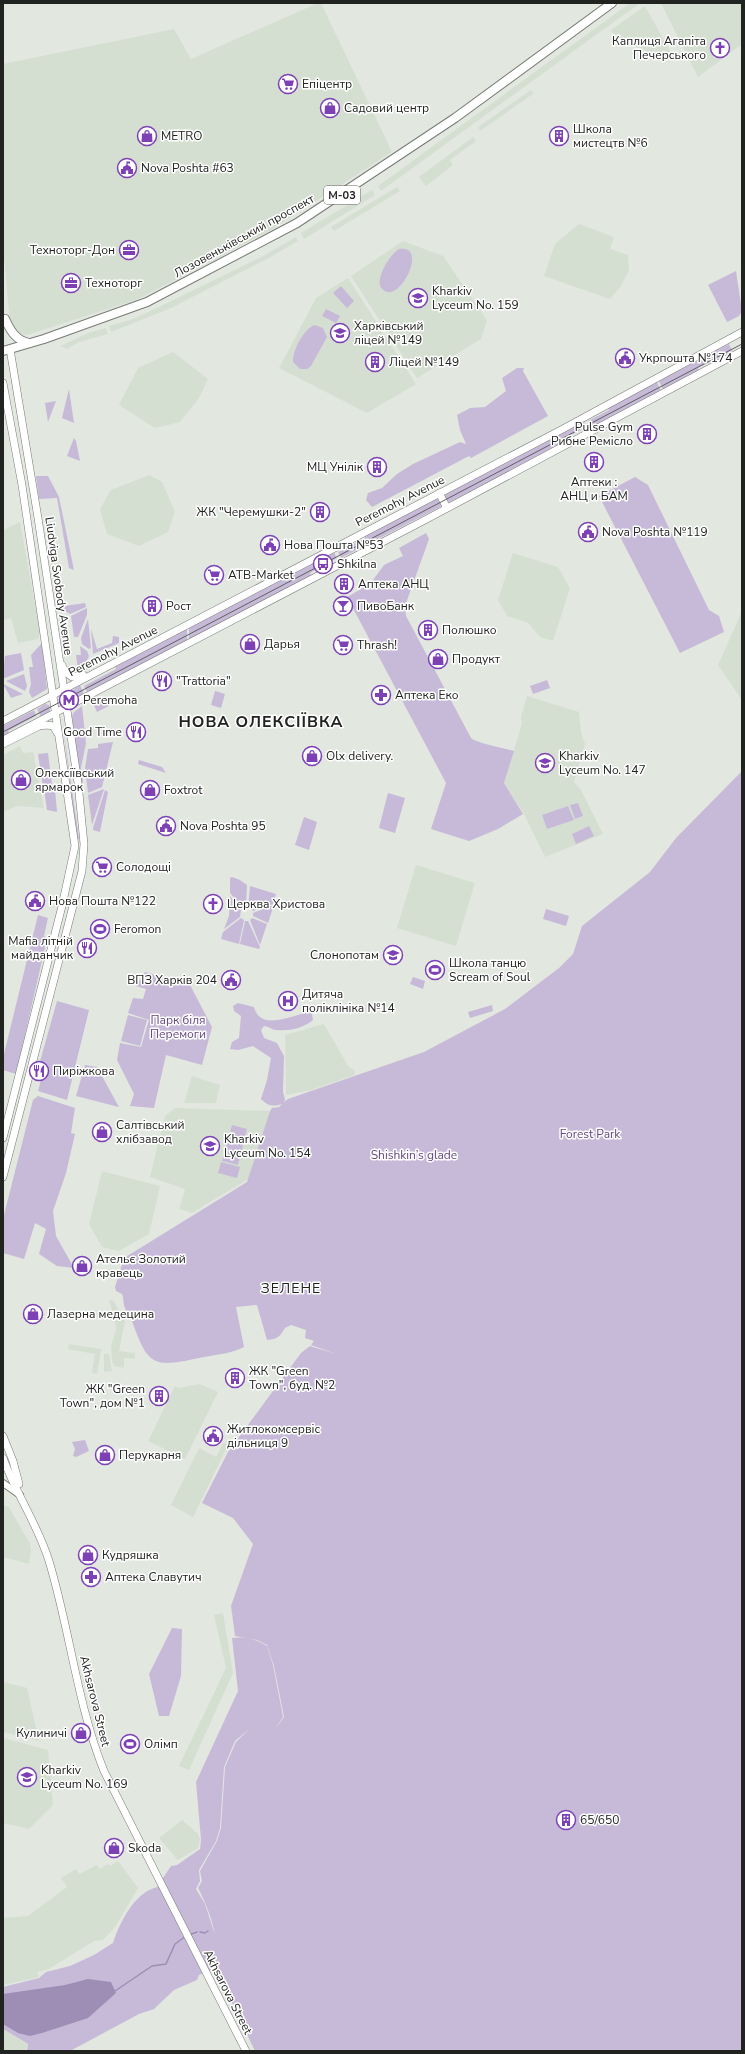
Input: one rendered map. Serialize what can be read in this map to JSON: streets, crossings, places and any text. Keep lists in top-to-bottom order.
{
  "streets": {
    "highway": ["М-03", "Лозовеньківський проспект"],
    "main road": ["Peremohy Avenue", "Liudviga Svobody Avenue", "Akhsarova Street"]
  },
  "crossings": [
    ["Лозовеньківський проспект", "Liudviga Svobody Avenue"],
    ["Peremohy Avenue", "Liudviga Svobody Avenue"]
  ],
  "districts": ["НОВА ОЛЕКСІЇВКА", "ЗЕЛЕНЕ"],
  "parks": ["Парк біля Перемоги", "Forest Park", "Shishkin’s glade"],
  "places": {
    "church": ["Каплиця Агапіта Печерського", "Церква Христова"],
    "supermarket": [
      "Епіцентр",
      "ATB-Market",
      "Thrash!",
      "Солодощі"
    ],
    "shop": [
      "Садовий центр",
      "METRO",
      "Дарья",
      "Продукт",
      "Olx delivery.",
      "Олексіївський ярмарок",
      "Foxtrot",
      "Салтівський хлібзавод",
      "Ательє Золотий кравець",
      "Лазерна медецина",
      "Перукарня",
      "Кудряшка",
      "Кулиничі",
      "Skoda"
    ],
    "building": [
      "Школа мистецтв №6",
      "Ліцей №149",
      "Pulse Gym Рибне Ремісло",
      "Аптеки : АНЦ и БАМ",
      "МЦ Унілік",
      "ЖК \"Черемушки-2\"",
      "Аптека АНЦ",
      "Рост",
      "Полюшко",
      "ЖК \"Green Town\", буд. №2",
      "ЖК \"Green Town\", дом №1",
      "65/650"
    ],
    "public building": [
      "Nova Poshta #63",
      "Укрпошта №174",
      "Nova Poshta №119",
      "Нова Пошта №53",
      "Nova Poshta 95",
      "Нова Пошта №122",
      "ВПЗ Харків 204",
      "Житлокомсервіс дільниця 9"
    ],
    "office": ["Техноторг-Дон", "Техноторг"],
    "school or university": [
      "Kharkiv Lyceum No. 159",
      "Харківський ліцей №149",
      "Kharkiv Lyceum No. 147",
      "Слонопотам",
      "Kharkiv Lyceum No. 154",
      "Kharkiv Lyceum No. 169"
    ],
    "bus stop": ["Shkilna"],
    "bar": ["ПивоБанк"],
    "restaurant": [
      "\"Trattoria\"",
      "Good Time",
      "Mafia літній майданчик",
      "Пиріжкова"
    ],
    "pharmacy": ["Аптека Еко", "Аптека Славутич"],
    "metro station": ["Peremoha"],
    "sports": ["Feromon", "Школа танцю Scream of Soul", "Олімп"],
    "hospital": ["Дитяча поліклініка №14"]
  }
}
